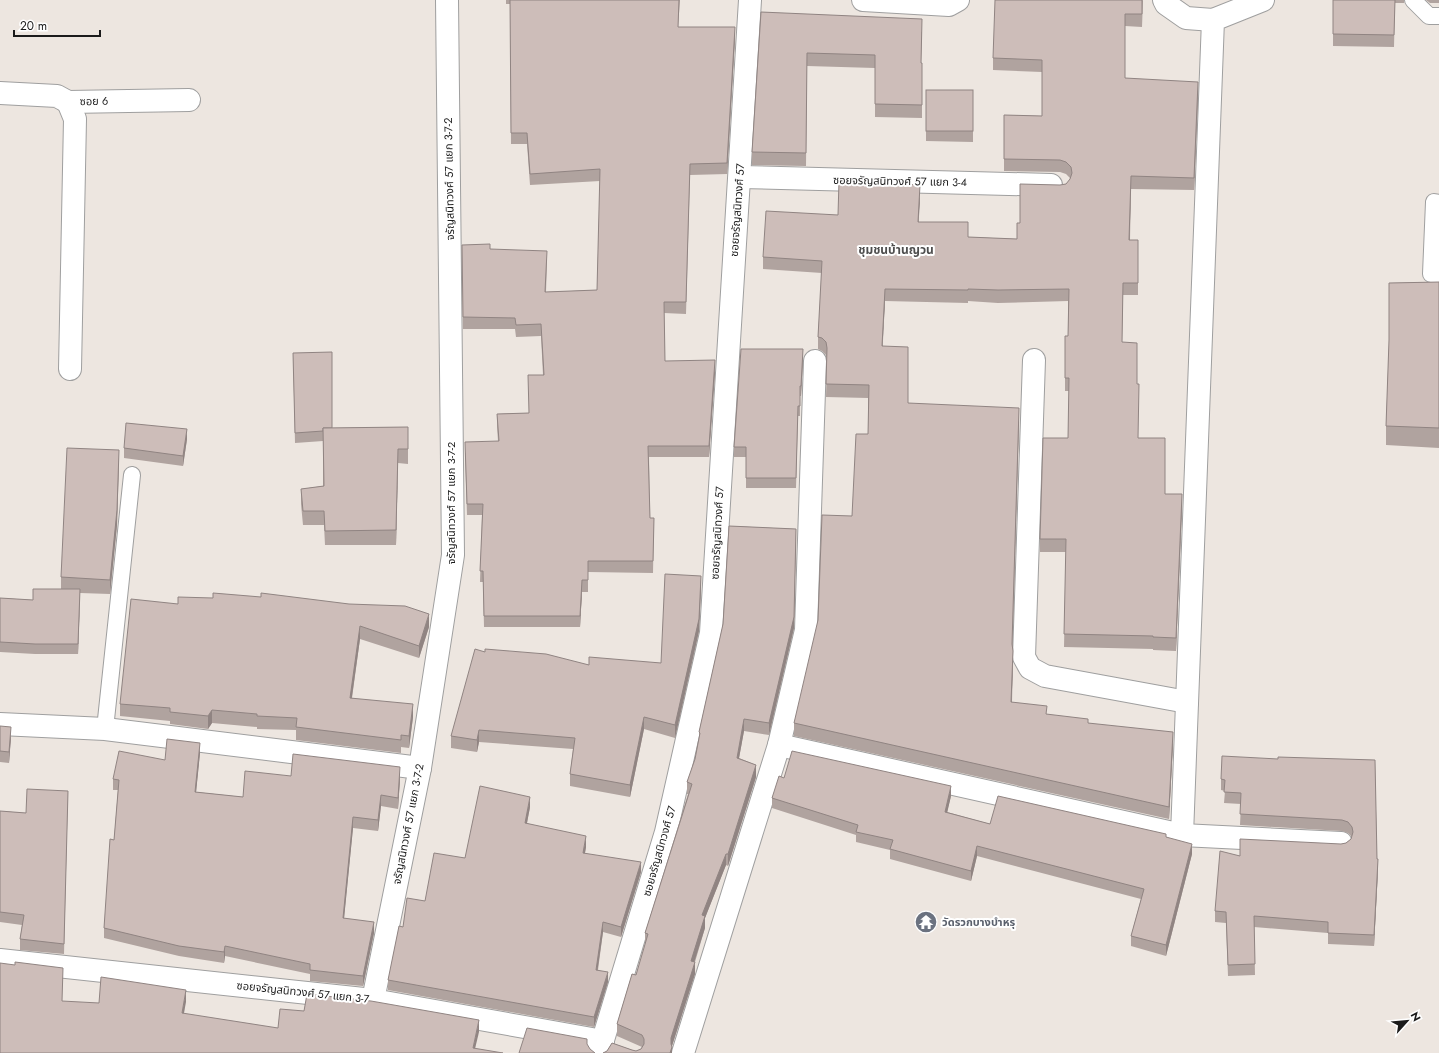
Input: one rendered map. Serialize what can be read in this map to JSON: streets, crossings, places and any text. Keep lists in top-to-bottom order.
{
  "streets": {
    "street": [
      "ซอย 6",
      "จรัญสนิทวงศ์ 57 แยก 3-7-2",
      "ซอยจรัญสนิทวงศ์ 57 แยก 3-4",
      "ซอยจรัญสนิทวงศ์ 57",
      "ซอยจรัญสนิทวงศ์ 57 แยก 3-7"
    ]
  },
  "crossings": [
    ["จรัญสนิทวงศ์ 57 แยก 3-7-2", "ซอยจรัญสนิทวงศ์ 57 แยก 3-7"],
    ["ซอยจรัญสนิทวงศ์ 57 แยก 3-4", "ซอยจรัญสนิทวงศ์ 57"],
    ["ซอยจรัญสนิทวงศ์ 57", "ซอยจรัญสนิทวงศ์ 57 แยก 3-7"]
  ],
  "districts": ["ชุมชนบ้านญวน"],
  "places": {
    "temple": ["วัดรวกบางบำหรุ"]
  },
  "scale_bar": "20 m",
  "north": "top right"
}
